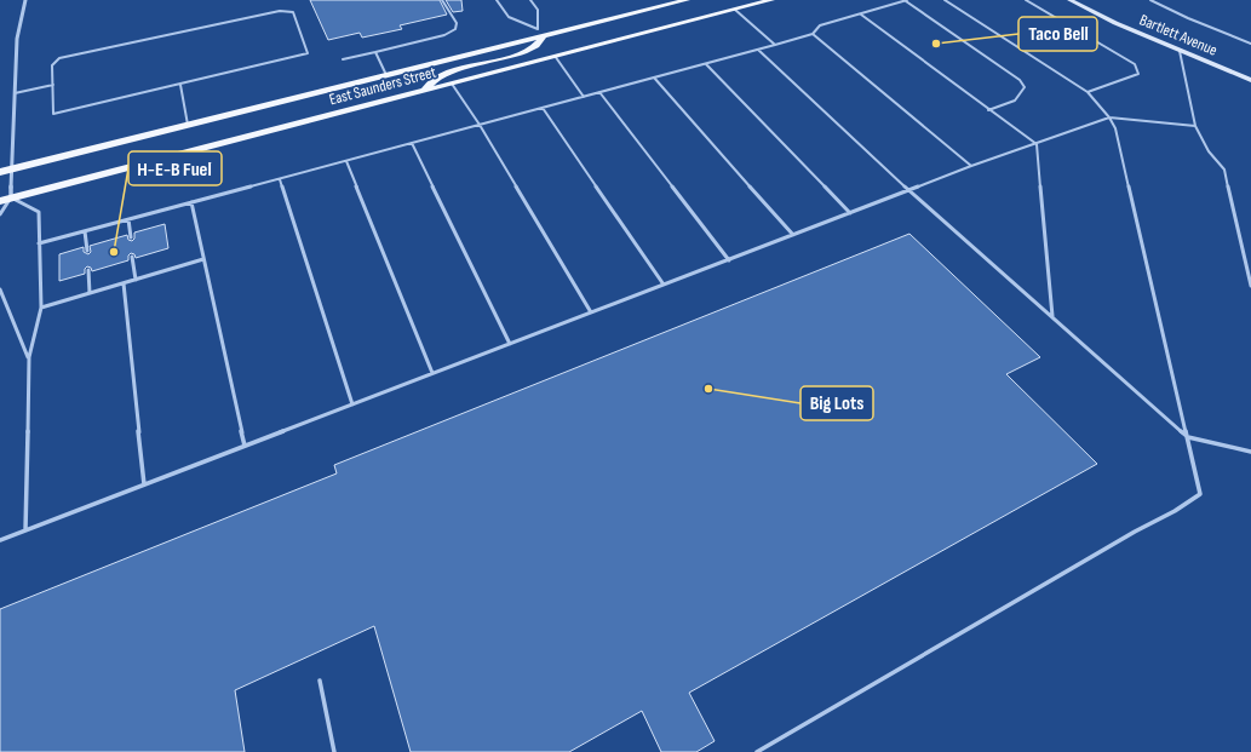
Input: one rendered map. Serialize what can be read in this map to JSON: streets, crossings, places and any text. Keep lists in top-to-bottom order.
{
  "streets": {
    "main road": ["Bartlett Avenue", "East Saunders Street"]
  },
  "places": ["Taco Bell", "H-E-B Fuel", "Big Lots"]
}
